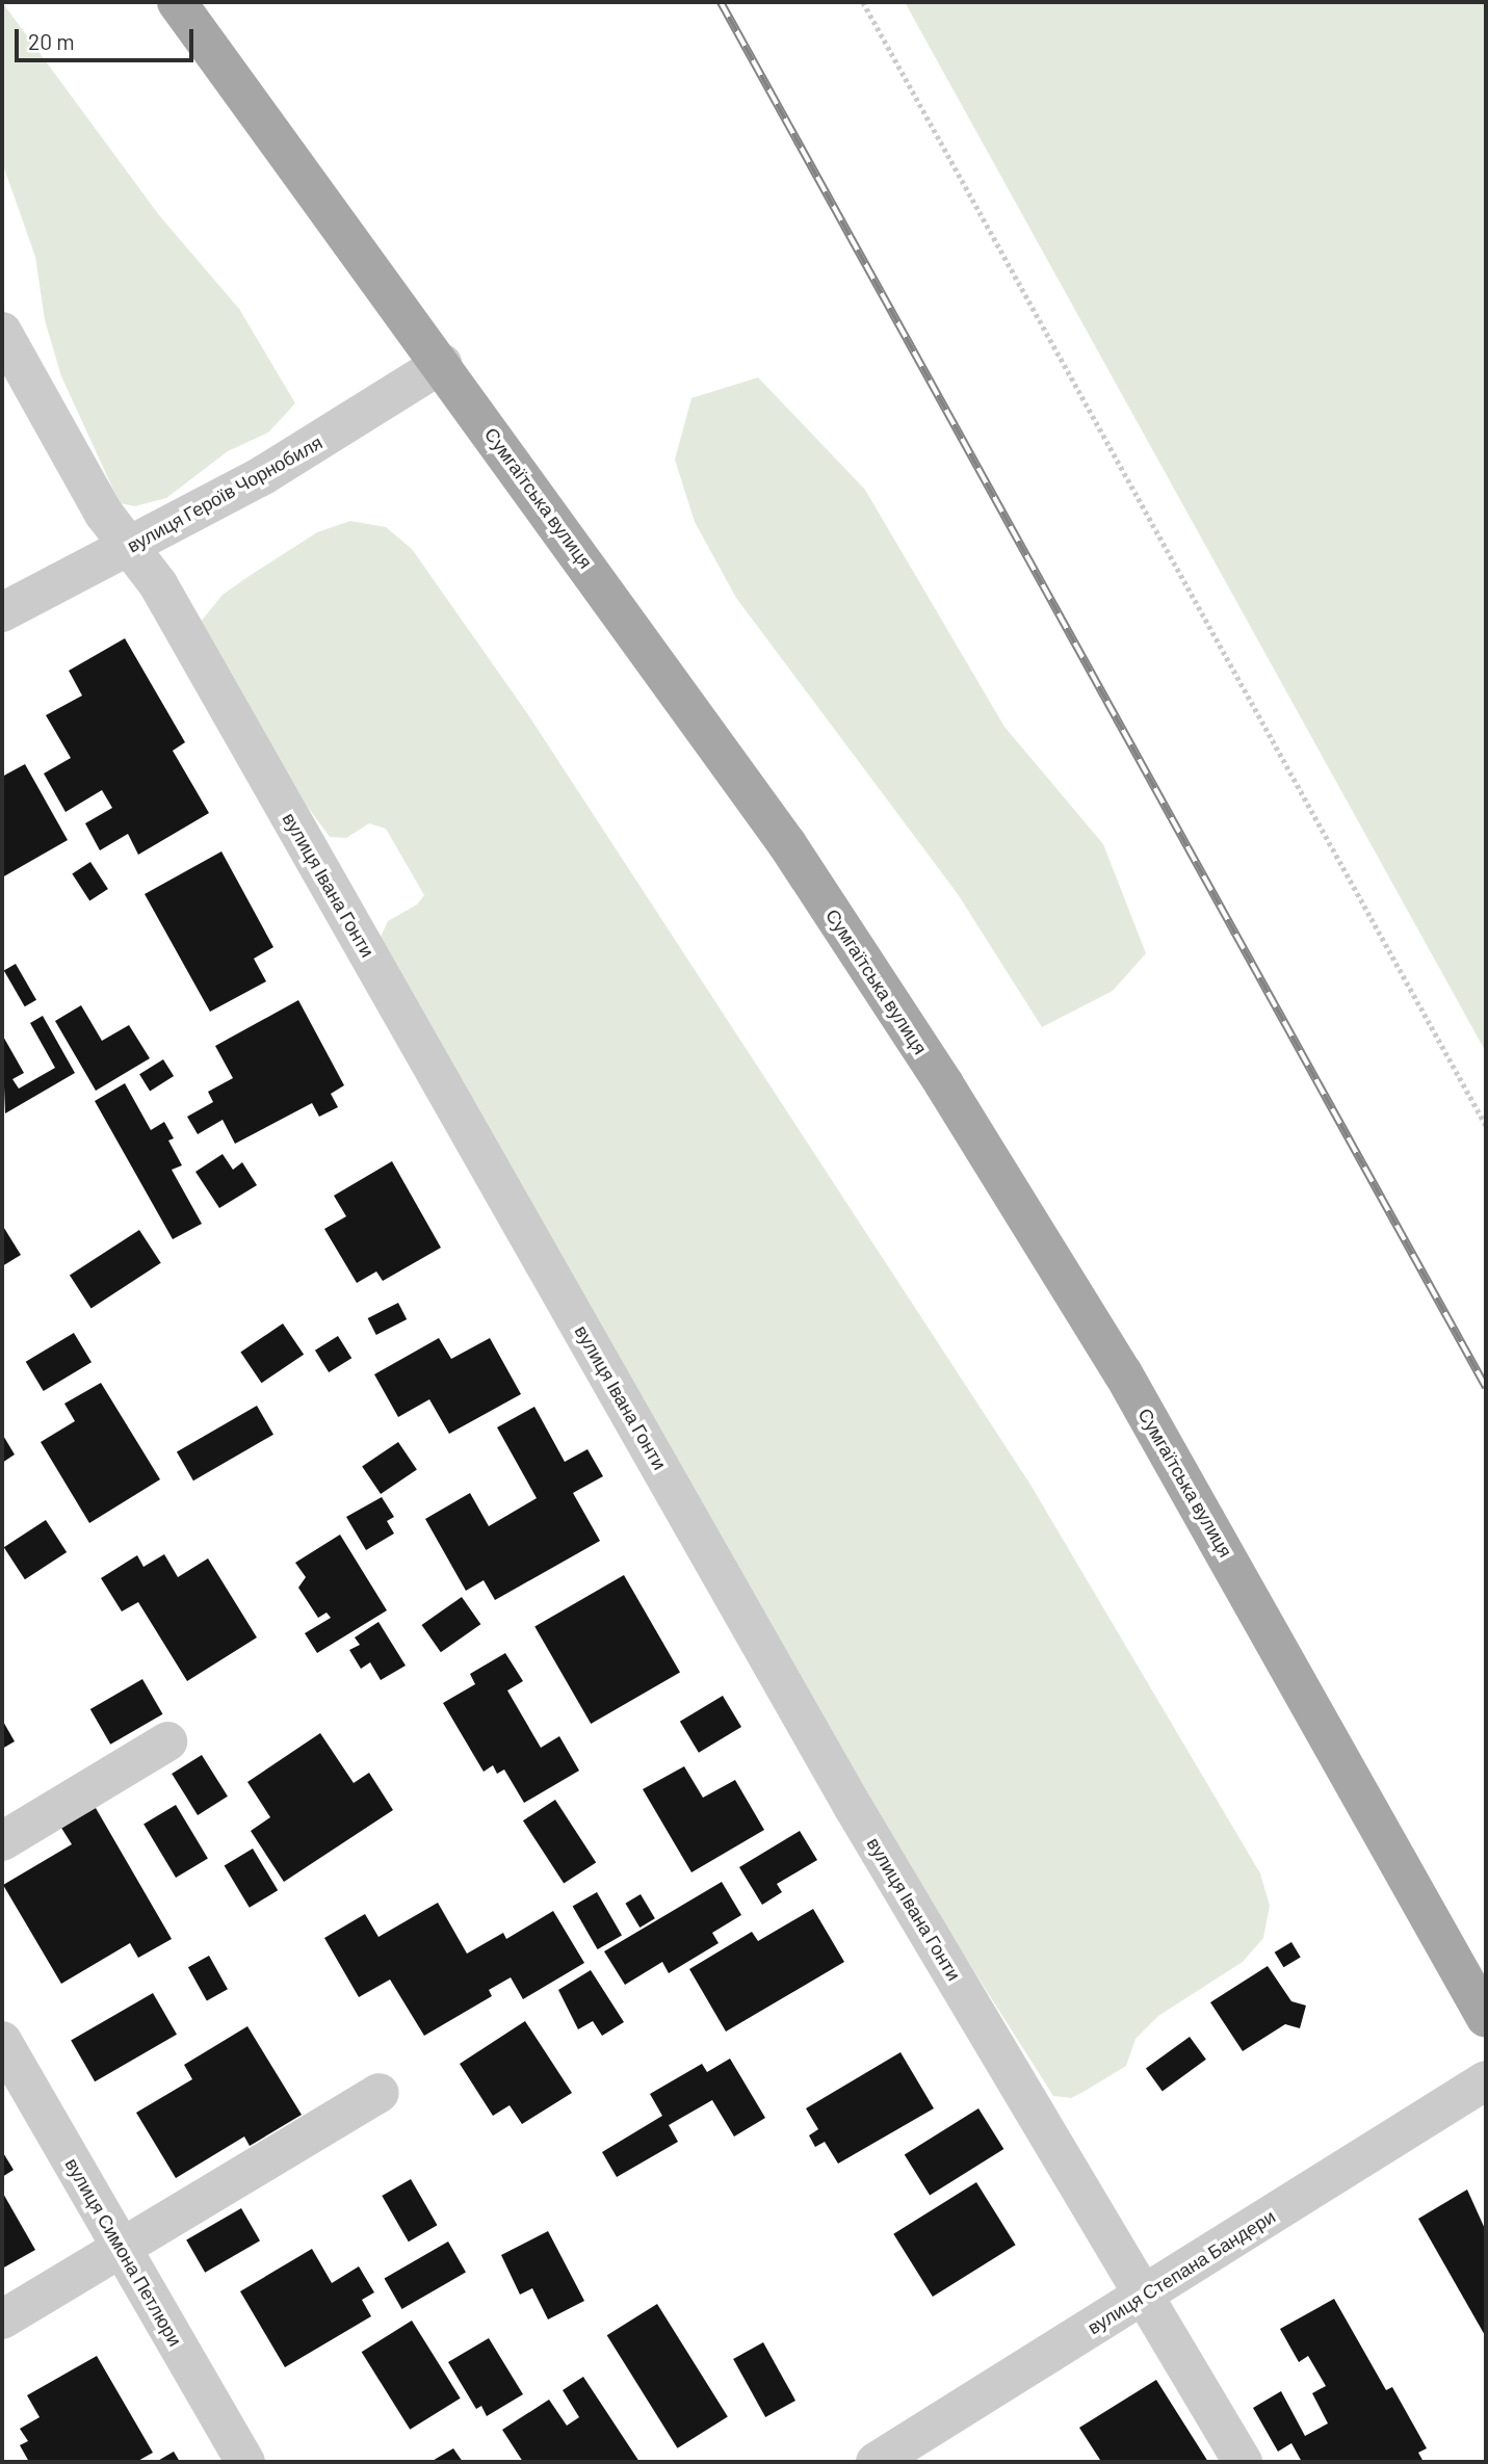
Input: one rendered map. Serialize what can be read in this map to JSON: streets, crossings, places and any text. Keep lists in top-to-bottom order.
{
  "streets": {
    "main road": ["Сумгаїтська вулиця"],
    "street": [
      "вулиця Героїв Чорнобиля",
      "вулиця Івана Гонти",
      "вулиця Симона Петлюри",
      "вулиця Степана Бандери"
    ]
  },
  "crossings": [
    ["вулиця Героїв Чорнобиля", "Сумгаїтська вулиця"],
    ["вулиця Героїв Чорнобиля", "вулиця Івана Гонти"],
    ["вулиця Івана Гонти", "вулиця Степана Бандери"]
  ],
  "scale_bar": "20 m"
}
